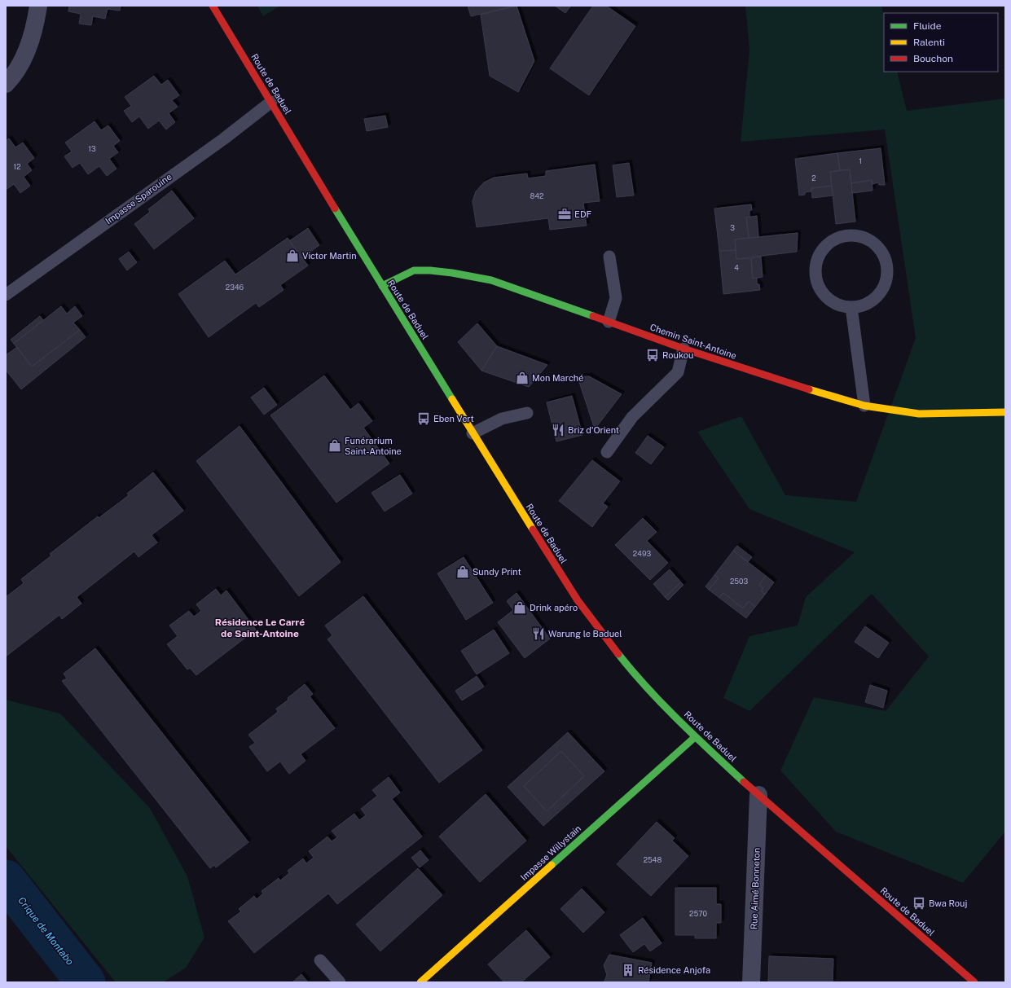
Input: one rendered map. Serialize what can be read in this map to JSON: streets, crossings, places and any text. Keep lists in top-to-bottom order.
{
  "streets": {
    "main road": ["Route de Baduel", "Chemin Saint-Antoine", "Impasse Willystain"],
    "street": ["Rue Aimé Bonneton"],
    "lane": ["Impasse Sparouine"]
  },
  "crossings": [
    ["Route de Baduel", "Impasse Sparouine"],
    ["Route de Baduel", "Chemin Saint-Antoine"],
    ["Route de Baduel", "Impasse Willystain"],
    ["Route de Baduel", "Rue Aimé Bonneton"]
  ],
  "districts": ["Résidence Le Carré de Saint-Antoine"],
  "water": ["Crique de Montabo"],
  "places": {
    "office": ["EDF"],
    "shop": [
      "Victor Martin",
      "Mon Marché",
      "Funérarium Saint-Antoine",
      "Sundy Print",
      "Drink apéro"
    ],
    "bus stop": ["Roukou", "Eben Vert", "Bwa Rouj"],
    "restaurant": ["Briz d'Orient", "Warung le Baduel"],
    "building": ["Résidence Anjofa"]
  },
  "house_numbers": [
    "13",
    "1",
    "12",
    "2",
    "842",
    "3",
    "4",
    "2346",
    "2493",
    "2503",
    "2548",
    "2570"
  ],
  "legend": ["Fluide", "Ralenti", "Bouchon"]
}
